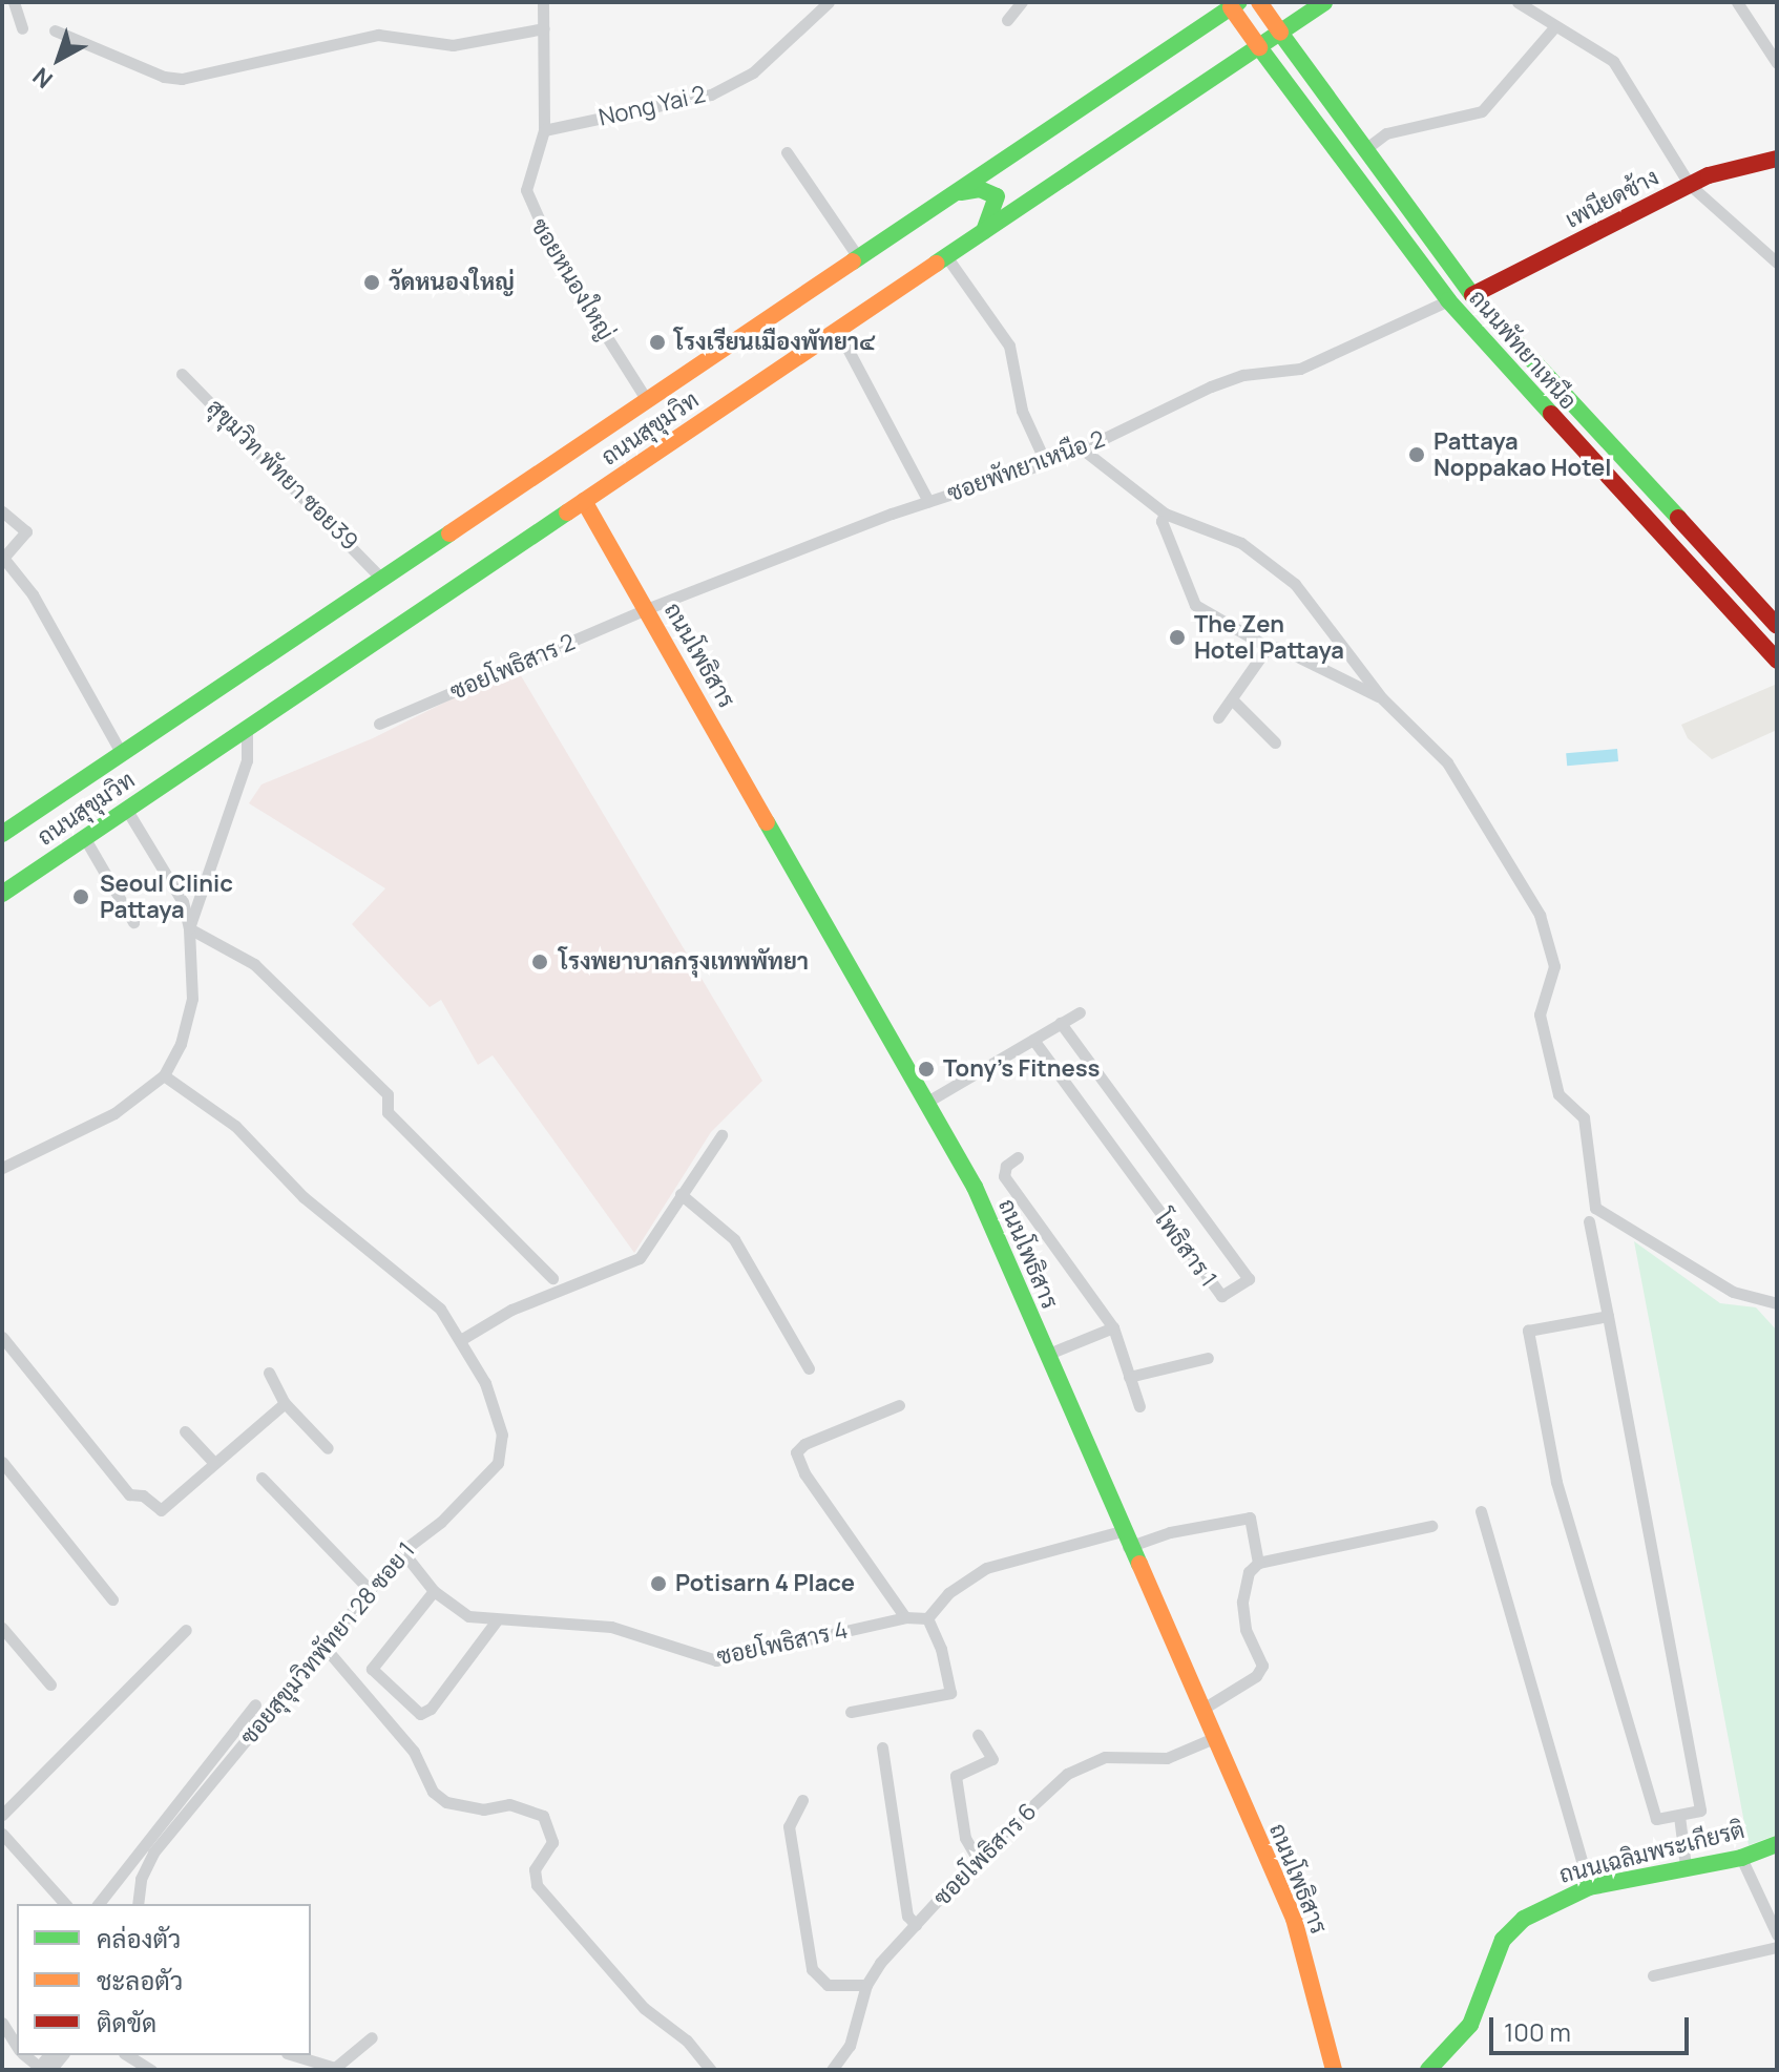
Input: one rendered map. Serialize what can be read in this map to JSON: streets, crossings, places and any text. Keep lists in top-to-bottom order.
{
  "streets": {
    "main road": [
      "เพนียดช้าง",
      "ถนนพัทยาเหนือ",
      "ถนนสุขุมวิท",
      "ถนนโพธิสาร",
      "ถนนเฉลิมพระเกียรติ"
    ],
    "street": [
      "Nong Yai 2",
      "ซอยหนองใหญ่",
      "ซอยพัทยาเหนือ 2",
      "สุขุมวิท พัทยา ซอย39",
      "ซอยโพธิสาร 2",
      "โพธิสาร 1",
      "ซอยสุขุมวิทพัทยา 28 ซอย 1",
      "ซอยโพธิสาร 4",
      "ซอยโพธิสาร 6"
    ]
  },
  "crossings": [
    ["Nong Yai 2", "ซอยหนองใหญ่"],
    ["เพนียดช้าง", "ถนนพัทยาเหนือ"],
    ["ซอยหนองใหญ่", "ถนนสุขุมวิท"],
    ["ถนนพัทยาเหนือ", "ถนนสุขุมวิท"],
    ["ถนนพัทยาเหนือ", "ซอยพัทยาเหนือ 2"],
    ["ถนนสุขุมวิท", "สุขุมวิท พัทยา ซอย39"],
    ["ถนนสุขุมวิท", "ถนนโพธิสาร"],
    ["ซอยพัทยาเหนือ 2", "ถนนโพธิสาร"],
    ["ซอยพัทยาเหนือ 2", "ซอยโพธิสาร 2"],
    ["ถนนโพธิสาร", "ซอยโพธิสาร 2"],
    ["ถนนโพธิสาร", "ซอยโพธิสาร 6"],
    ["ซอยสุขุมวิทพัทยา 28 ซอย 1", "ซอยโพธิสาร 4"]
  ],
  "places": [
    "วัดหนองใหญ่",
    "โรงเรียนเมืองพัทยา๔",
    "Pattaya Noppakao Hotel",
    "The Zen Hotel Pattaya",
    "Seoul Clinic Pattaya",
    "โรงพยาบาลกรุงเทพพัทยา",
    "Tony's Fitness",
    "Potisarn 4 Place"
  ],
  "legend": ["คล่องตัว", "ชะลอตัว", "ติดขัด"],
  "scale_bar": "100 m",
  "north": "bottom left"
}
